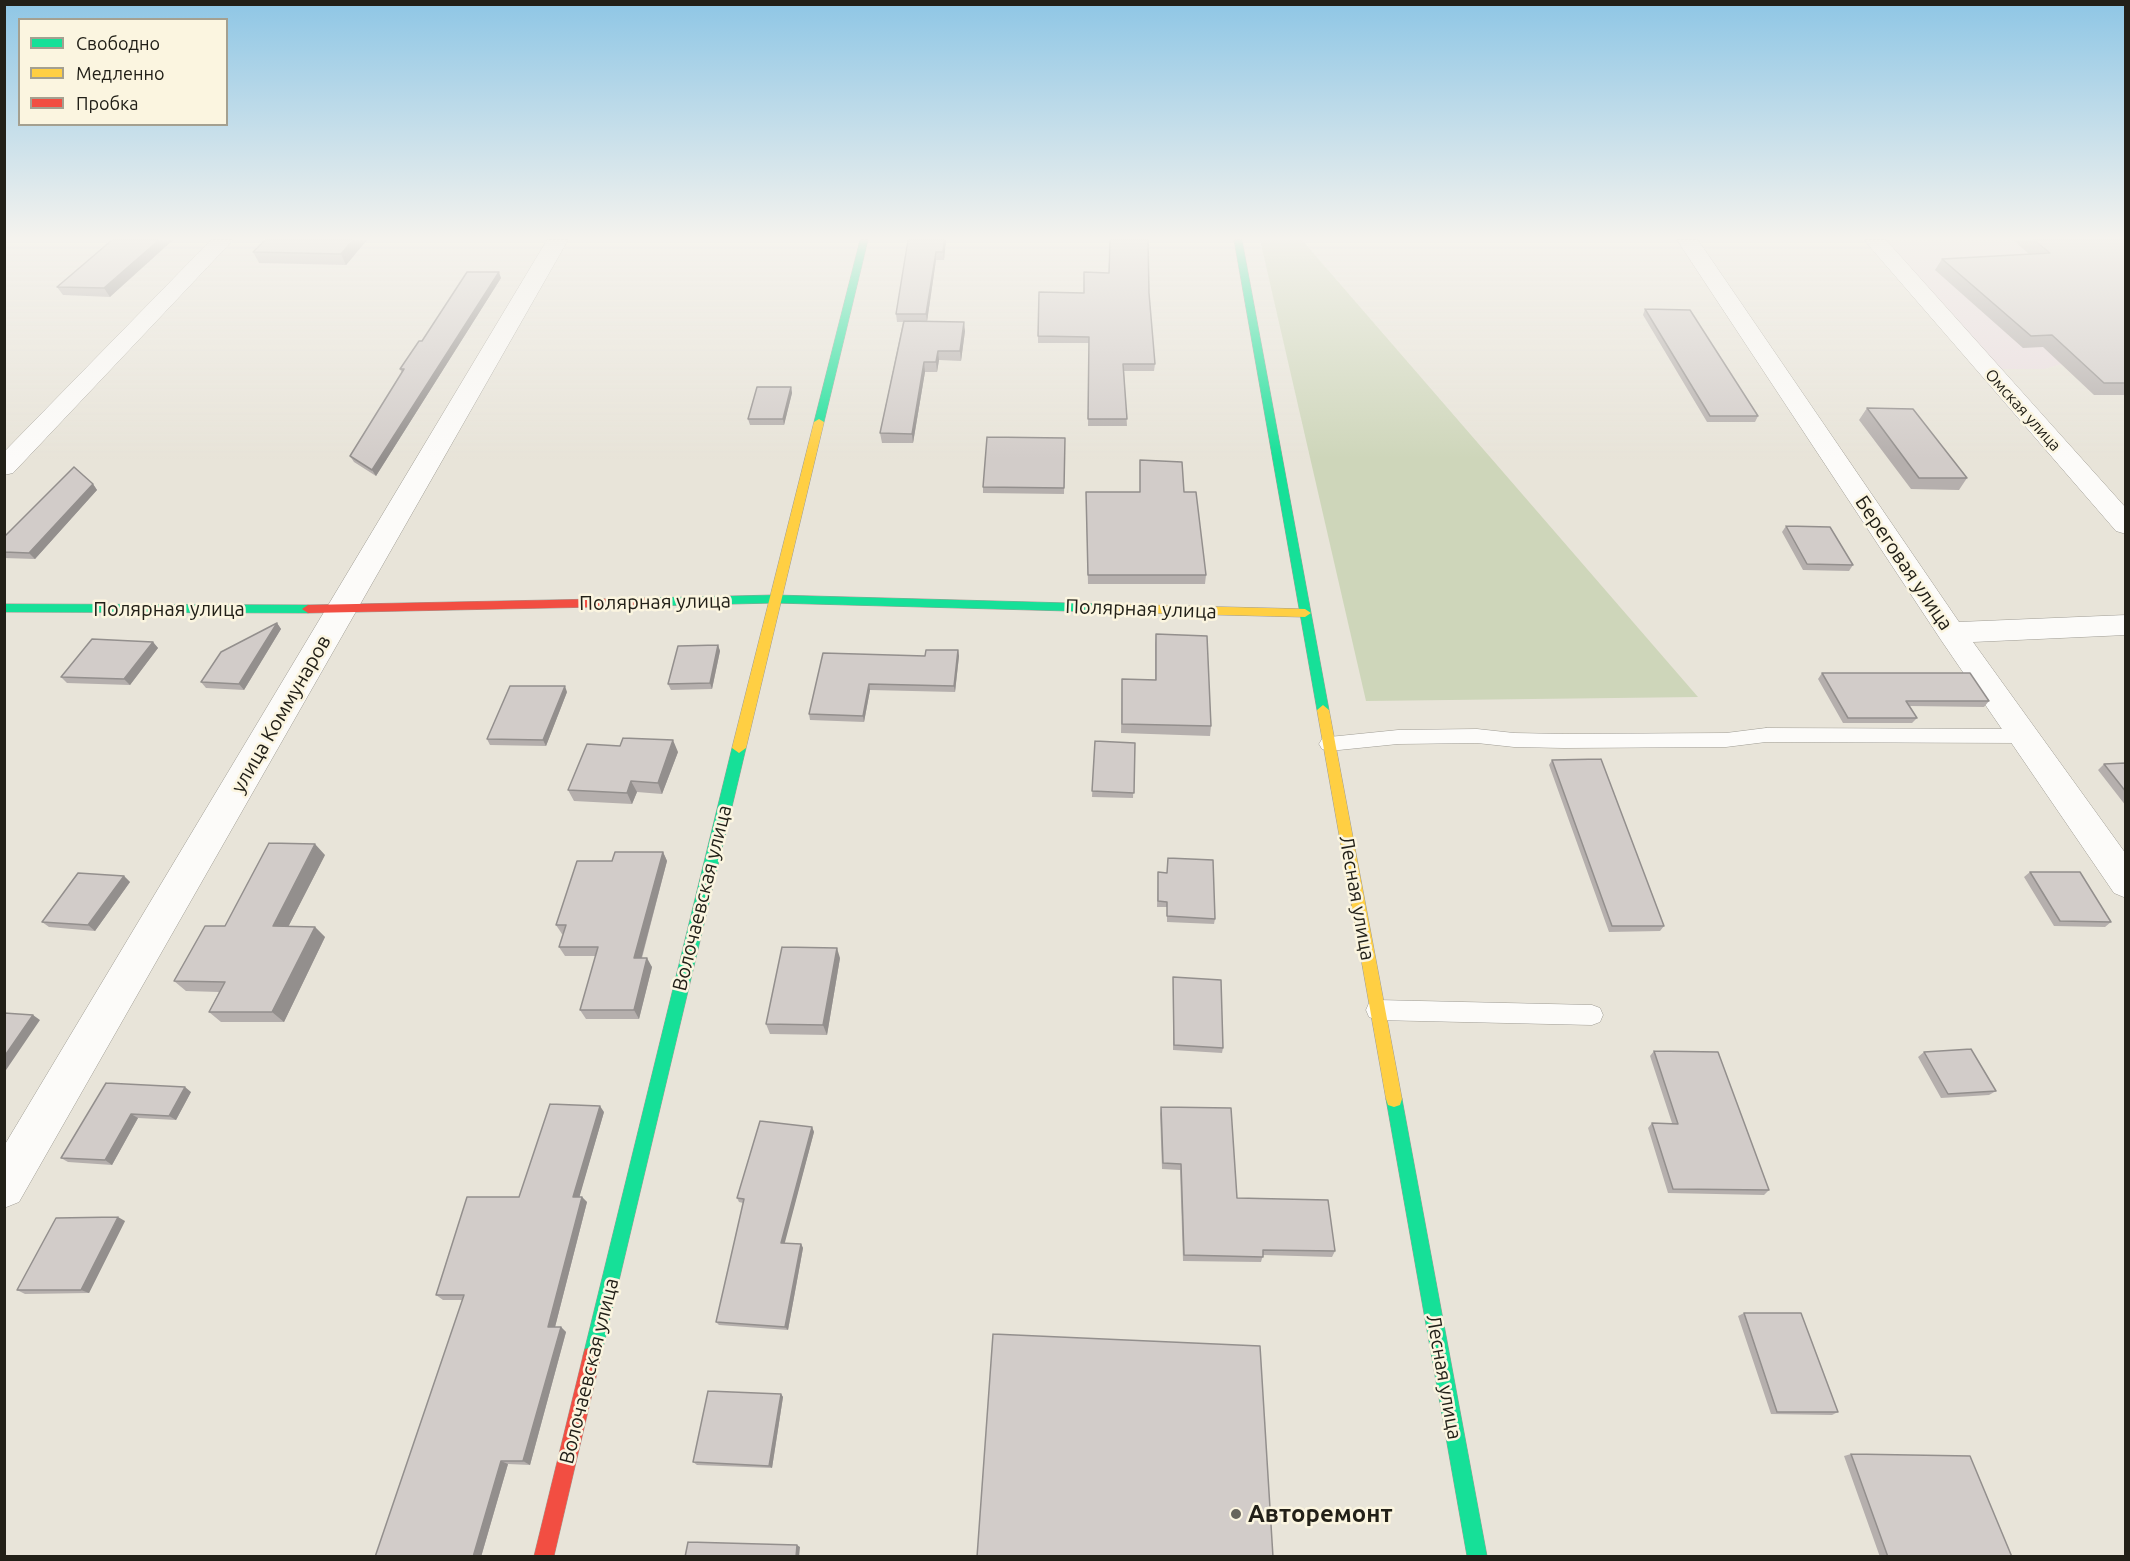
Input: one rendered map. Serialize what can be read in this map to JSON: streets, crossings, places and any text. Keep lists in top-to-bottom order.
{
  "streets": {
    "street": [
      "Омская улица",
      "Береговая улица",
      "Полярная улица",
      "улица Коммунаров",
      "Волочаевская улица",
      "Лесная улица"
    ]
  },
  "crossings": [
    ["Полярная улица", "улица Коммунаров"],
    ["Полярная улица", "Волочаевская улица"],
    ["Полярная улица", "Лесная улица"]
  ],
  "places": ["Авторемонт"],
  "legend": ["Свободно", "Медленно", "Пробка"]
}
